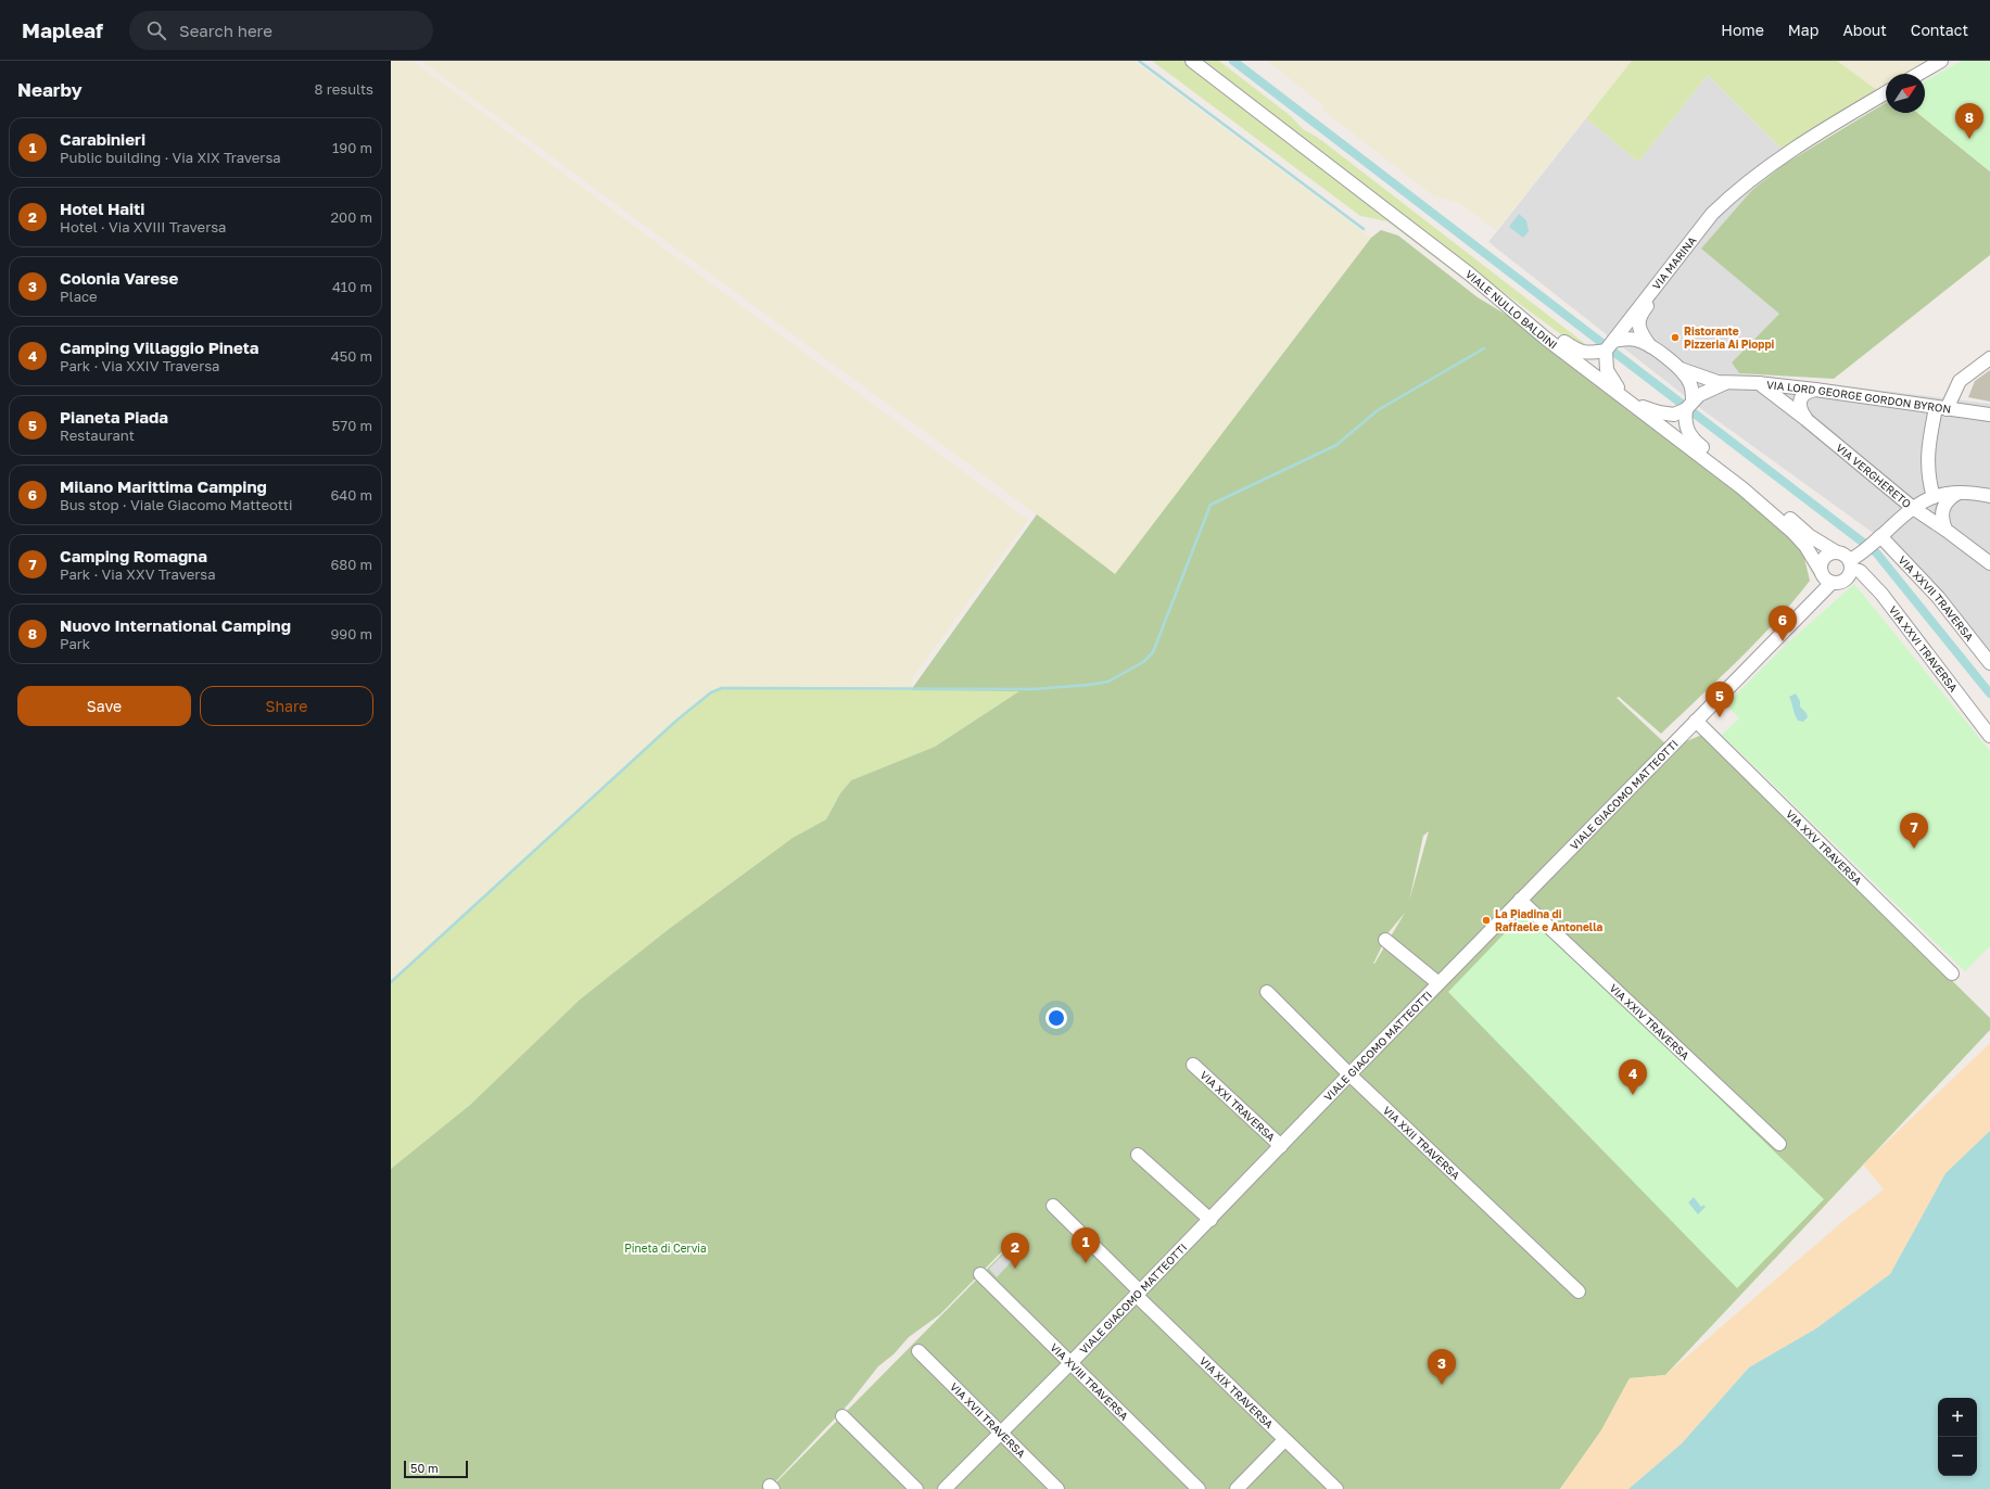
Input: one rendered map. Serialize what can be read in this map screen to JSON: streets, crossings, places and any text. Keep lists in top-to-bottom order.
{
  "streets": {
    "street": [
      "VIA MARINA",
      "VIALE NULLO BALDINI",
      "VIA LORD GEORGE GORDON BYRON",
      "VIA VERGHERETO",
      "VIA XXVII TRAVERSA",
      "VIA XXVI TRAVERSA",
      "VIALE GIACOMO MATTEOTTI",
      "VIA XXV TRAVERSA",
      "VIA XXIV TRAVERSA",
      "VIA XXI TRAVERSA",
      "VIA XXII TRAVERSA",
      "VIA XVIII TRAVERSA",
      "VIA XIX TRAVERSA",
      "VIA XVII TRAVERSA"
    ]
  },
  "crossings": [
    ["VIA MARINA", "VIALE NULLO BALDINI"],
    ["VIA MARINA", "VIA LORD GEORGE GORDON BYRON"],
    ["VIALE NULLO BALDINI", "VIA LORD GEORGE GORDON BYRON"],
    ["VIALE NULLO BALDINI", "VIA XXVI TRAVERSA"],
    ["VIALE NULLO BALDINI", "VIALE GIACOMO MATTEOTTI"],
    ["VIA LORD GEORGE GORDON BYRON", "VIA VERGHERETO"],
    ["VIA XXVI TRAVERSA", "VIALE GIACOMO MATTEOTTI"],
    ["VIALE GIACOMO MATTEOTTI", "VIA XXV TRAVERSA"],
    ["VIALE GIACOMO MATTEOTTI", "VIA XXIV TRAVERSA"],
    ["VIALE GIACOMO MATTEOTTI", "VIA XXI TRAVERSA"],
    ["VIALE GIACOMO MATTEOTTI", "VIA XXII TRAVERSA"],
    ["VIALE GIACOMO MATTEOTTI", "VIA XVIII TRAVERSA"],
    ["VIALE GIACOMO MATTEOTTI", "VIA XIX TRAVERSA"],
    ["VIALE GIACOMO MATTEOTTI", "VIA XVII TRAVERSA"]
  ],
  "parks": ["Pineta di Cervia"],
  "places": ["Ristorante Pizzeria Ai Pioppi", "La Piadina di Raffaele e Antonella"],
  "scale_bar": "50 m",
  "north": "top right",
  "page": {
    "header": "Mapleaf",
    "search": "Search here",
    "nav": [
      "Home",
      "Map",
      "About",
      "Contact"
    ],
    "heading": ["Nearby", "8 results"],
    "pins": [
      "8",
      "6",
      "5",
      "7",
      "4",
      "1",
      "2",
      "3"
    ],
    "list": [
      {
        "mark": "1",
        "name": "Carabinieri",
        "note": "Public building · Via XIX Traversa",
        "value": "190 m"
      },
      {
        "mark": "2",
        "name": "Hotel Haiti",
        "note": "Hotel · Via XVIII Traversa",
        "value": "200 m"
      },
      {
        "mark": "3",
        "name": "Colonia Varese",
        "note": "Place",
        "value": "410 m"
      },
      {
        "mark": "4",
        "name": "Camping Villaggio Pineta",
        "note": "Park · Via XXIV Traversa",
        "value": "450 m"
      },
      {
        "mark": "5",
        "name": "Pianeta Piada",
        "note": "Restaurant",
        "value": "570 m"
      },
      {
        "mark": "6",
        "name": "Milano Marittima Camping",
        "note": "Bus stop · Viale Giacomo Matteotti",
        "value": "640 m"
      },
      {
        "mark": "7",
        "name": "Camping Romagna",
        "note": "Park · Via XXV Traversa",
        "value": "680 m"
      },
      {
        "mark": "8",
        "name": "Nuovo International Camping",
        "note": "Park",
        "value": "990 m"
      }
    ],
    "buttons": ["Save", "Share"],
    "map_buttons": ["+", "−"],
    "scale": "50 m"
  }
}
